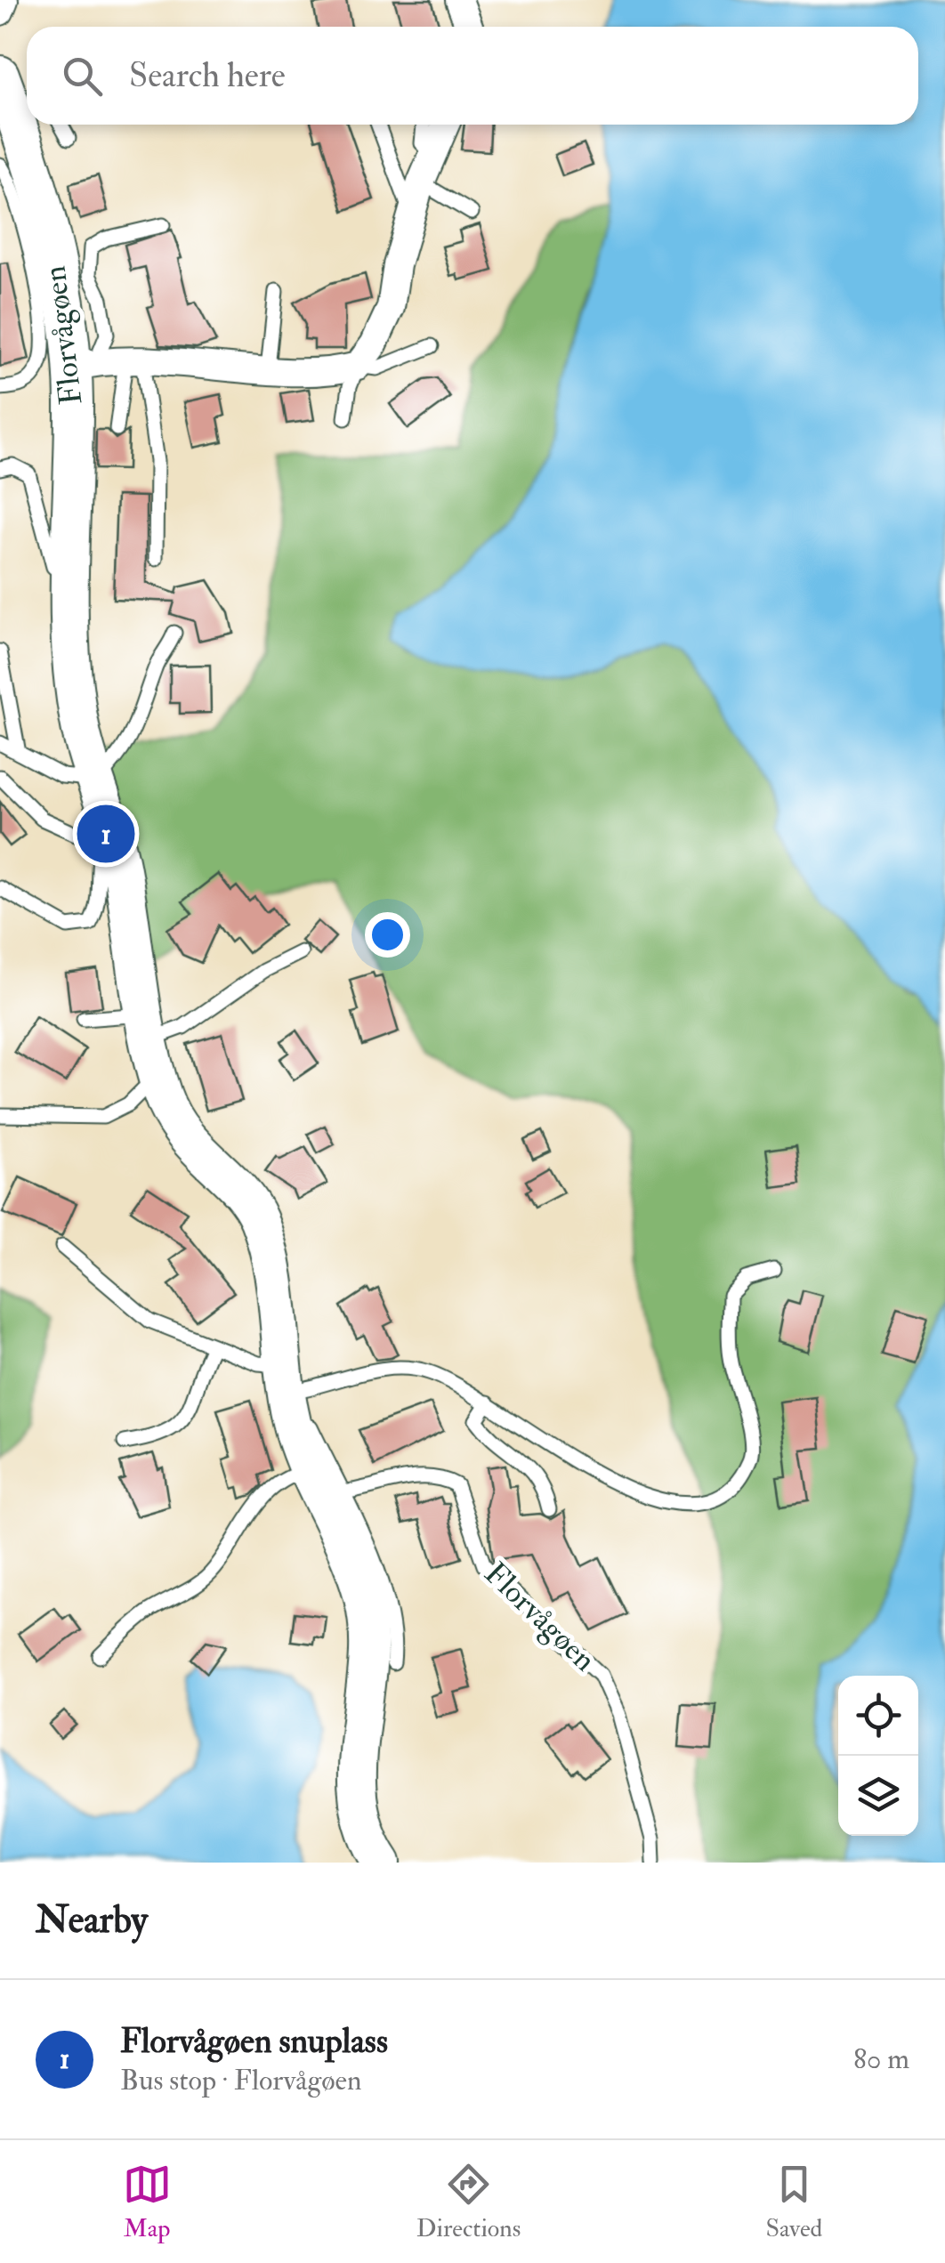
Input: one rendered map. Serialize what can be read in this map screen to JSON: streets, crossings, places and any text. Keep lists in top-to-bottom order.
{
  "streets": {
    "street": ["Florvågøen"]
  },
  "page": {
    "search": "Search here",
    "pins": "1",
    "heading": "Nearby",
    "list": [
      {
        "mark": "1",
        "name": "Florvågøen snuplass",
        "note": "Bus stop · Florvågøen",
        "value": "80 m"
      }
    ],
    "nav": ["Map", "Directions", "Saved"]
  }
}
